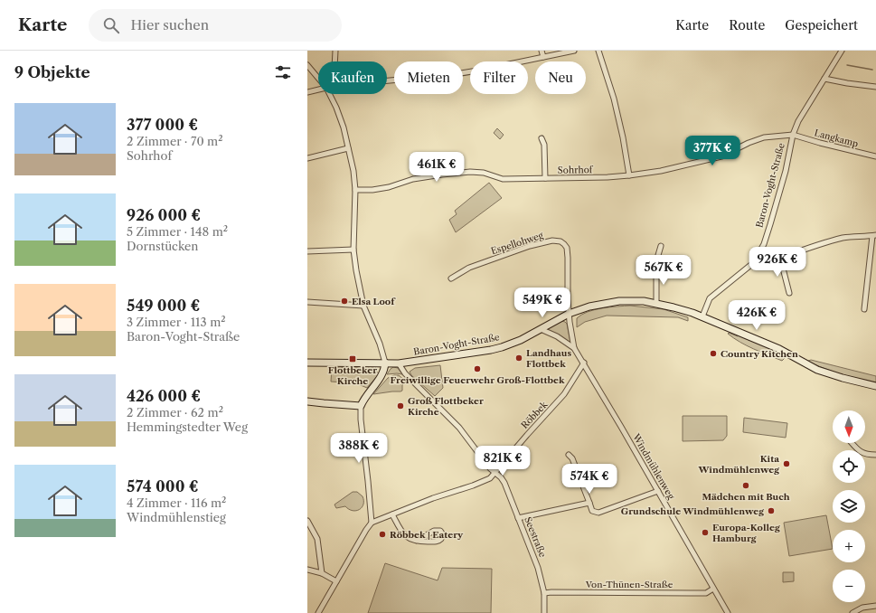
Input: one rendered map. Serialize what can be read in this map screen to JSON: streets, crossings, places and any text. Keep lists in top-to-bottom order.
{
  "streets": {
    "street": [
      "Langkamp",
      "Sohrhof",
      "Baron-Voght-Straße",
      "Espellohweg",
      "Röbbek",
      "Windmühlenweg",
      "Seestraße",
      "Von-Thünen-Straße"
    ]
  },
  "crossings": [
    ["Langkamp", "Sohrhof"],
    ["Langkamp", "Baron-Voght-Straße"],
    ["Sohrhof", "Baron-Voght-Straße"],
    ["Baron-Voght-Straße", "Espellohweg"],
    ["Baron-Voght-Straße", "Windmühlenweg"],
    ["Baron-Voght-Straße", "Seestraße"],
    ["Espellohweg", "Windmühlenweg"],
    ["Röbbek", "Windmühlenweg"],
    ["Röbbek", "Seestraße"],
    ["Windmühlenweg", "Von-Thünen-Straße"],
    ["Seestraße", "Von-Thünen-Straße"]
  ],
  "places": {
    "other": [
      "Elsa Loof",
      "Country Kitchen",
      "Landhaus Flottbek",
      "Freiwillige Feuerwehr Groß-Flottbek",
      "Groß Flottbeker Kirche",
      "Kita Windmühlenweg",
      "Mädchen mit Buch",
      "Grundschule Windmühlenweg",
      "Europa-Kolleg Hamburg",
      "Röbbek | Eatery"
    ],
    "transit": ["Flottbeker Kirche"]
  },
  "north": "bottom",
  "page": {
    "header": "Karte",
    "search": "Hier suchen",
    "nav": ["Karte", "Route", "Gespeichert"],
    "heading": "9 Objekte",
    "chip": [
      "Kaufen",
      "Mieten",
      "Filter",
      "Neu"
    ],
    "list": [
      {
        "name": "377 000 €",
        "note": "2 Zimmer · 70 m² · Sohrhof"
      },
      {
        "name": "926 000 €",
        "note": "5 Zimmer · 148 m² · Dornstücken"
      },
      {
        "name": "549 000 €",
        "note": "3 Zimmer · 113 m² · Baron-Voght-Straße"
      },
      {
        "name": "426 000 €",
        "note": "2 Zimmer · 62 m² · Hemmingstedter Weg"
      },
      {
        "name": "574 000 €",
        "note": "4 Zimmer · 116 m² · Windmühlenstieg"
      }
    ],
    "price": [
      "377K €",
      "461K €",
      "926K €",
      "567K €",
      "549K €",
      "426K €",
      "388K €",
      "821K €",
      "574K €"
    ],
    "map_buttons": ["+", "−"]
  }
}
